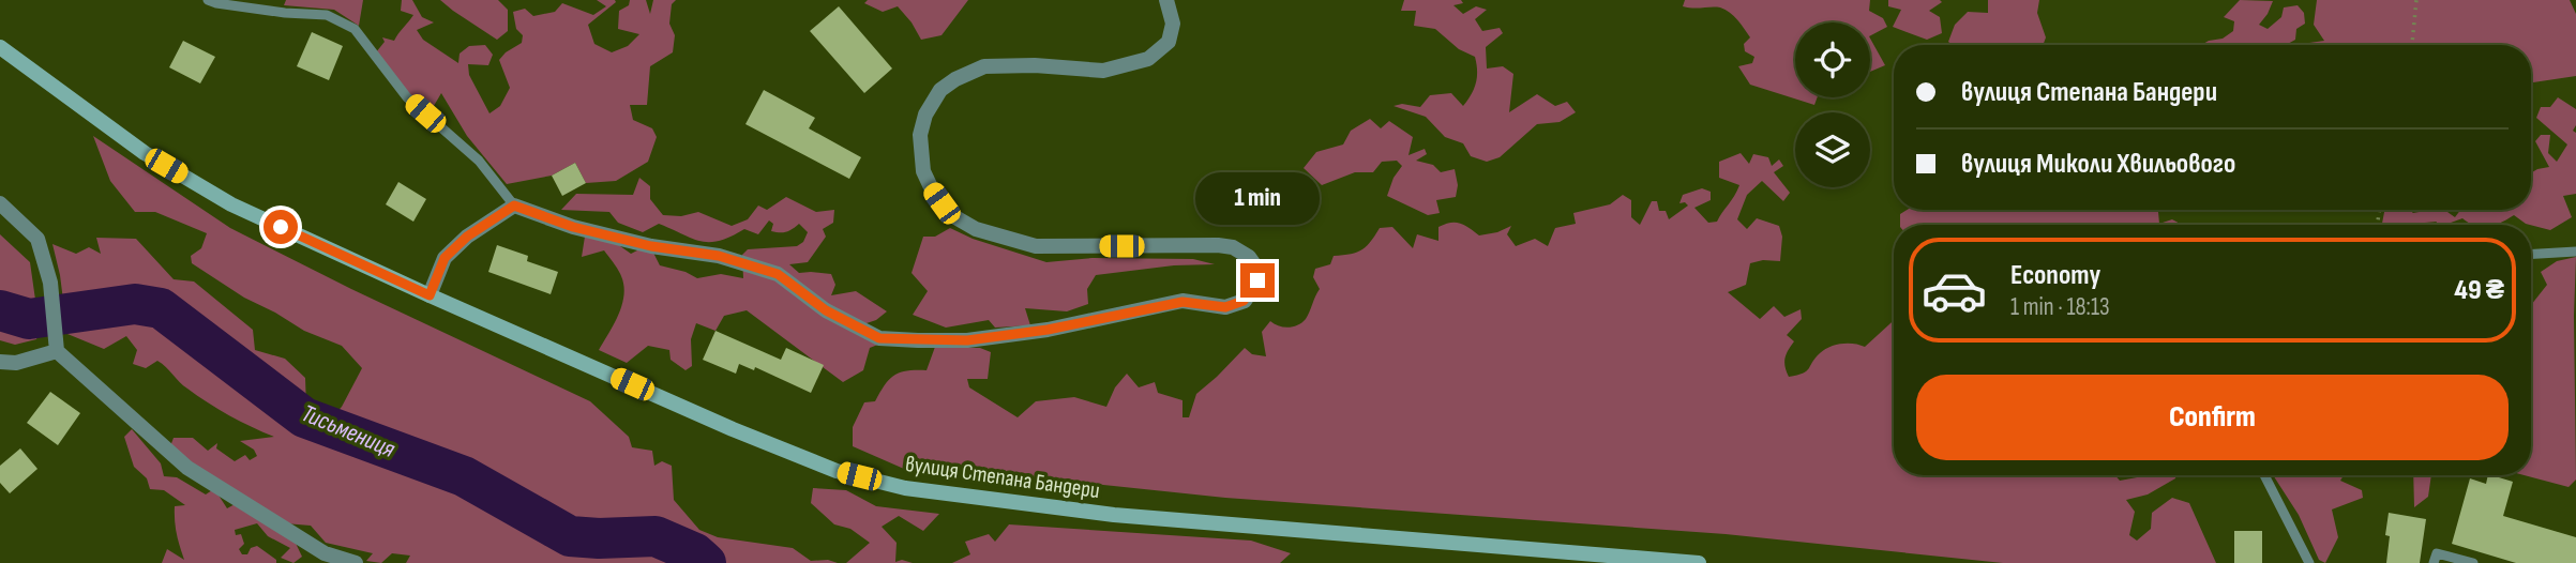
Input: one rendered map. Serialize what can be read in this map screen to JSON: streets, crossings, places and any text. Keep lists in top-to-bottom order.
{
  "streets": {
    "main road": ["вулиця Степана Бандери"]
  },
  "water": ["Тисьмениця"],
  "page": {
    "banner": ["вулиця Степана Бандери", "вулиця Миколи Хвильового"],
    "bubble": "1 min",
    "list": [
      {
        "name": "Economy",
        "note": "1 min · 18:13",
        "value": "49 ₴"
      }
    ],
    "buttons": "Confirm"
  }
}
